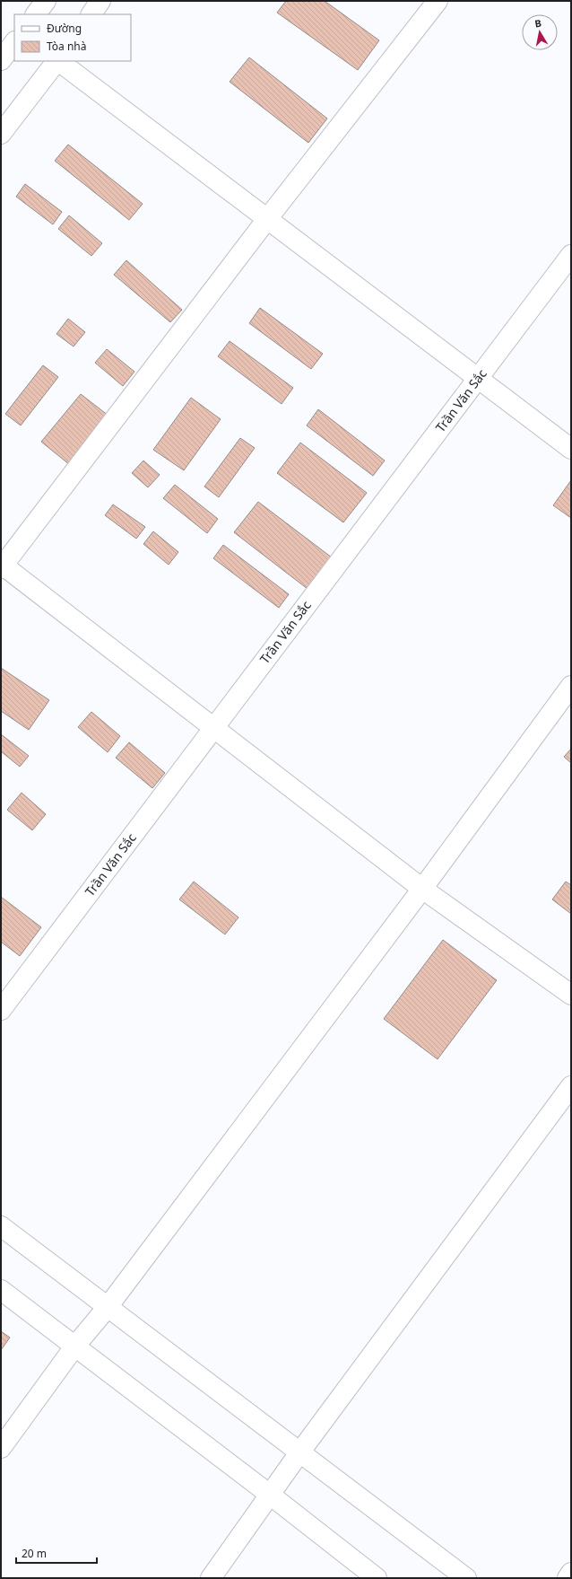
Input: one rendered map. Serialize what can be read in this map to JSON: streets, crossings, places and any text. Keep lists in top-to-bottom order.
{
  "streets": {
    "street": ["Trần Văn Sắc"]
  },
  "legend": ["Đường", "Tòa nhà"],
  "scale_bar": "20 m",
  "north": "top"
}
